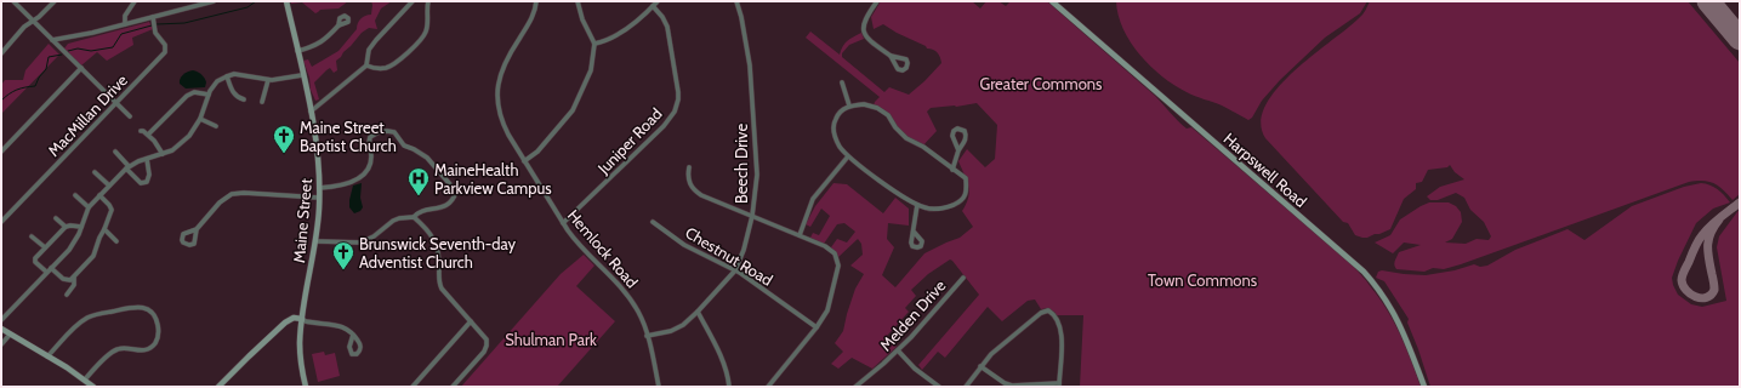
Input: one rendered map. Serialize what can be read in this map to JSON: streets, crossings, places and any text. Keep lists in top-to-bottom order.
{
  "streets": {
    "street": [
      "MacMillan Drive",
      "Juniper Road",
      "Beech Drive",
      "Harpswell Road",
      "Maine Street",
      "Hemlock Road",
      "Chestnut Road",
      "Melden Drive"
    ]
  },
  "crossings": [
    ["Juniper Road", "Hemlock Road"],
    ["Beech Drive", "Hemlock Road"],
    ["Beech Drive", "Chestnut Road"]
  ],
  "parks": ["Greater Commons", "Town Commons", "Shulman Park"],
  "places": {
    "church": ["Maine Street Baptist Church", "Brunswick Seventh-day Adventist Church"],
    "hospital": ["MaineHealth Parkview Campus"]
  }
}
